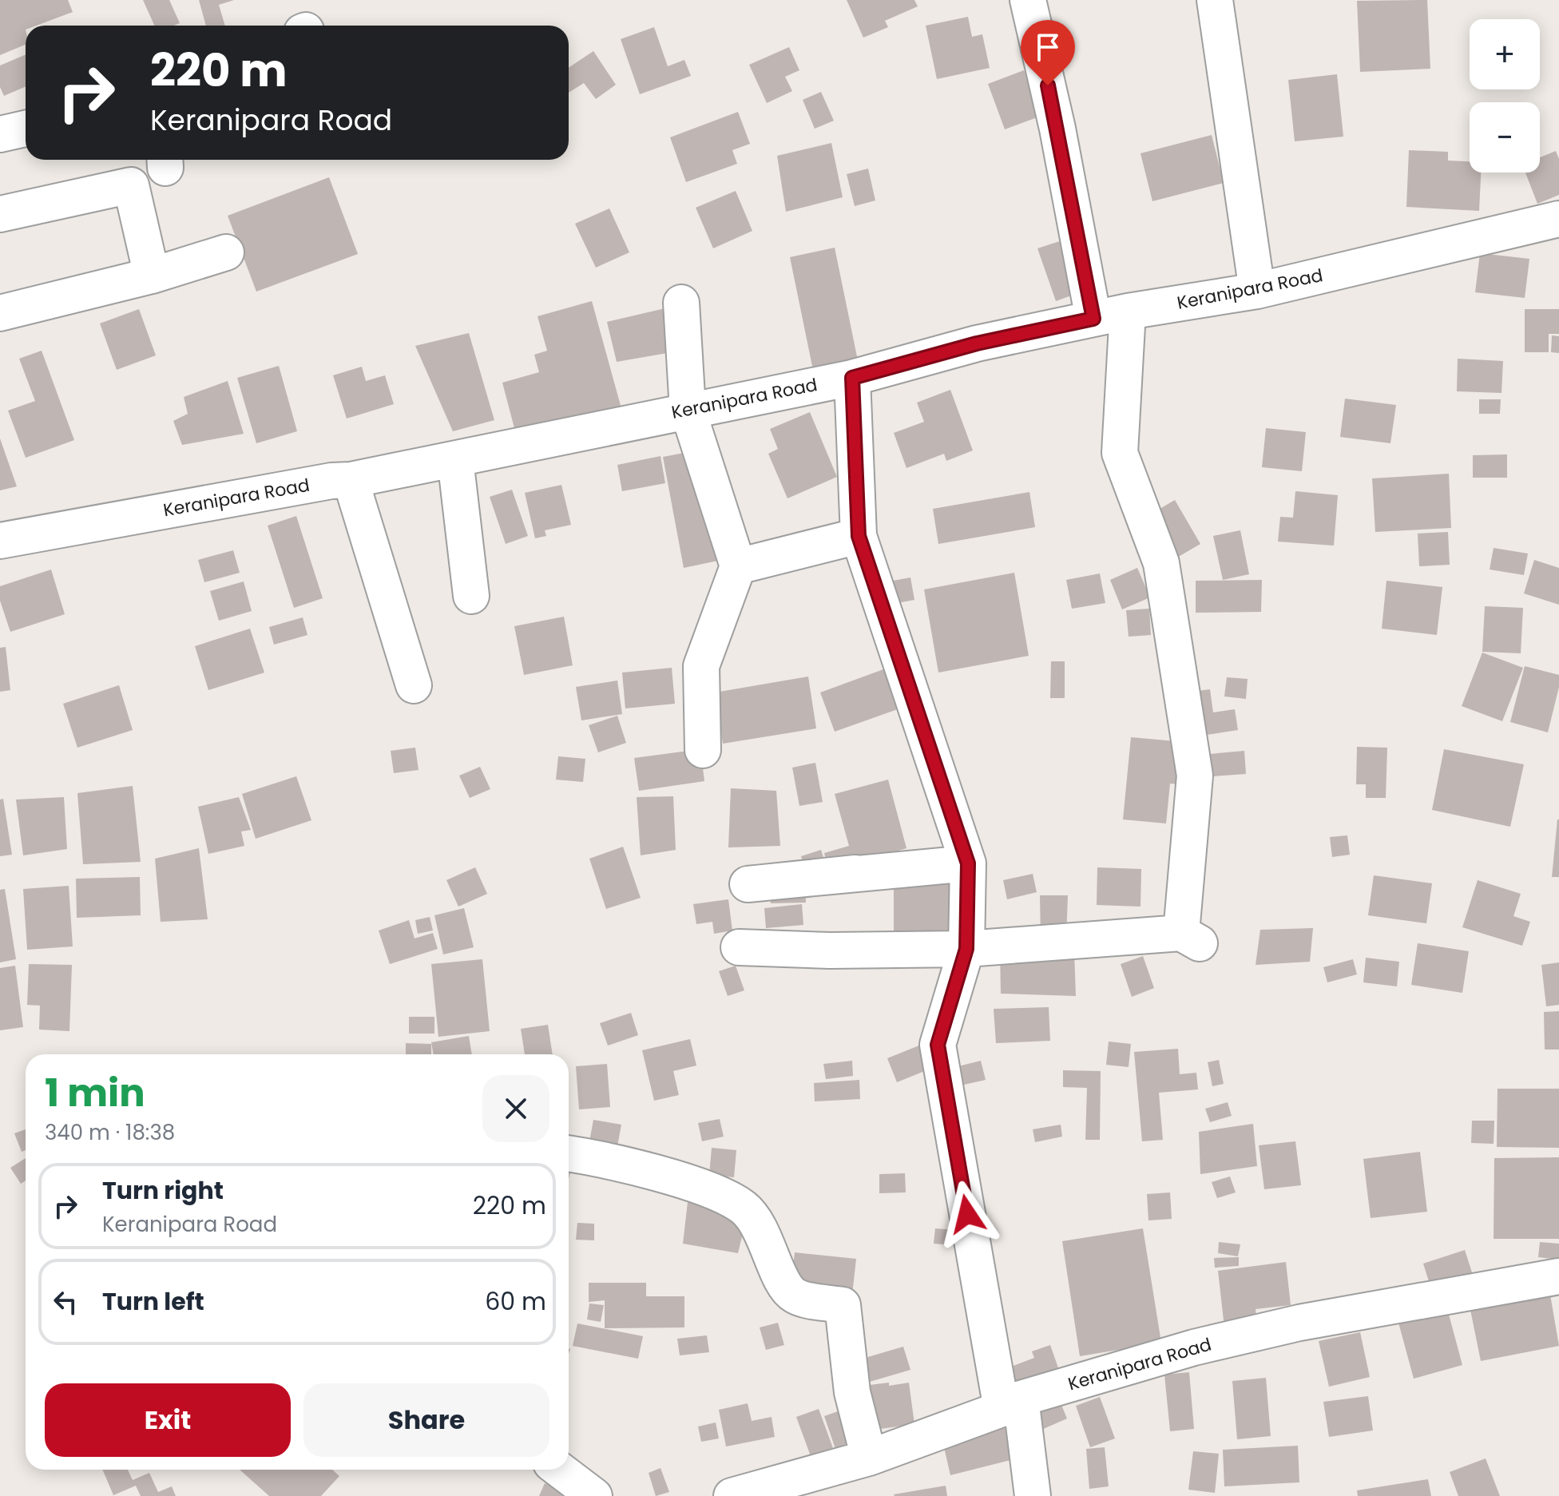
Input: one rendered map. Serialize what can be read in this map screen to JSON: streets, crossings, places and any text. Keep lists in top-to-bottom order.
{
  "streets": {
    "street": ["Keranipara Road"]
  },
  "page": {
    "map_buttons": ["+", "−"],
    "turn": ["220 m", "Keranipara Road"],
    "heading": ["1 min", "340 m · 18:38"],
    "list": [
      {
        "name": "Turn right",
        "note": "Keranipara Road",
        "value": "220 m"
      },
      {
        "name": "Turn left",
        "value": "60 m"
      }
    ],
    "buttons": ["Exit", "Share"]
  }
}
